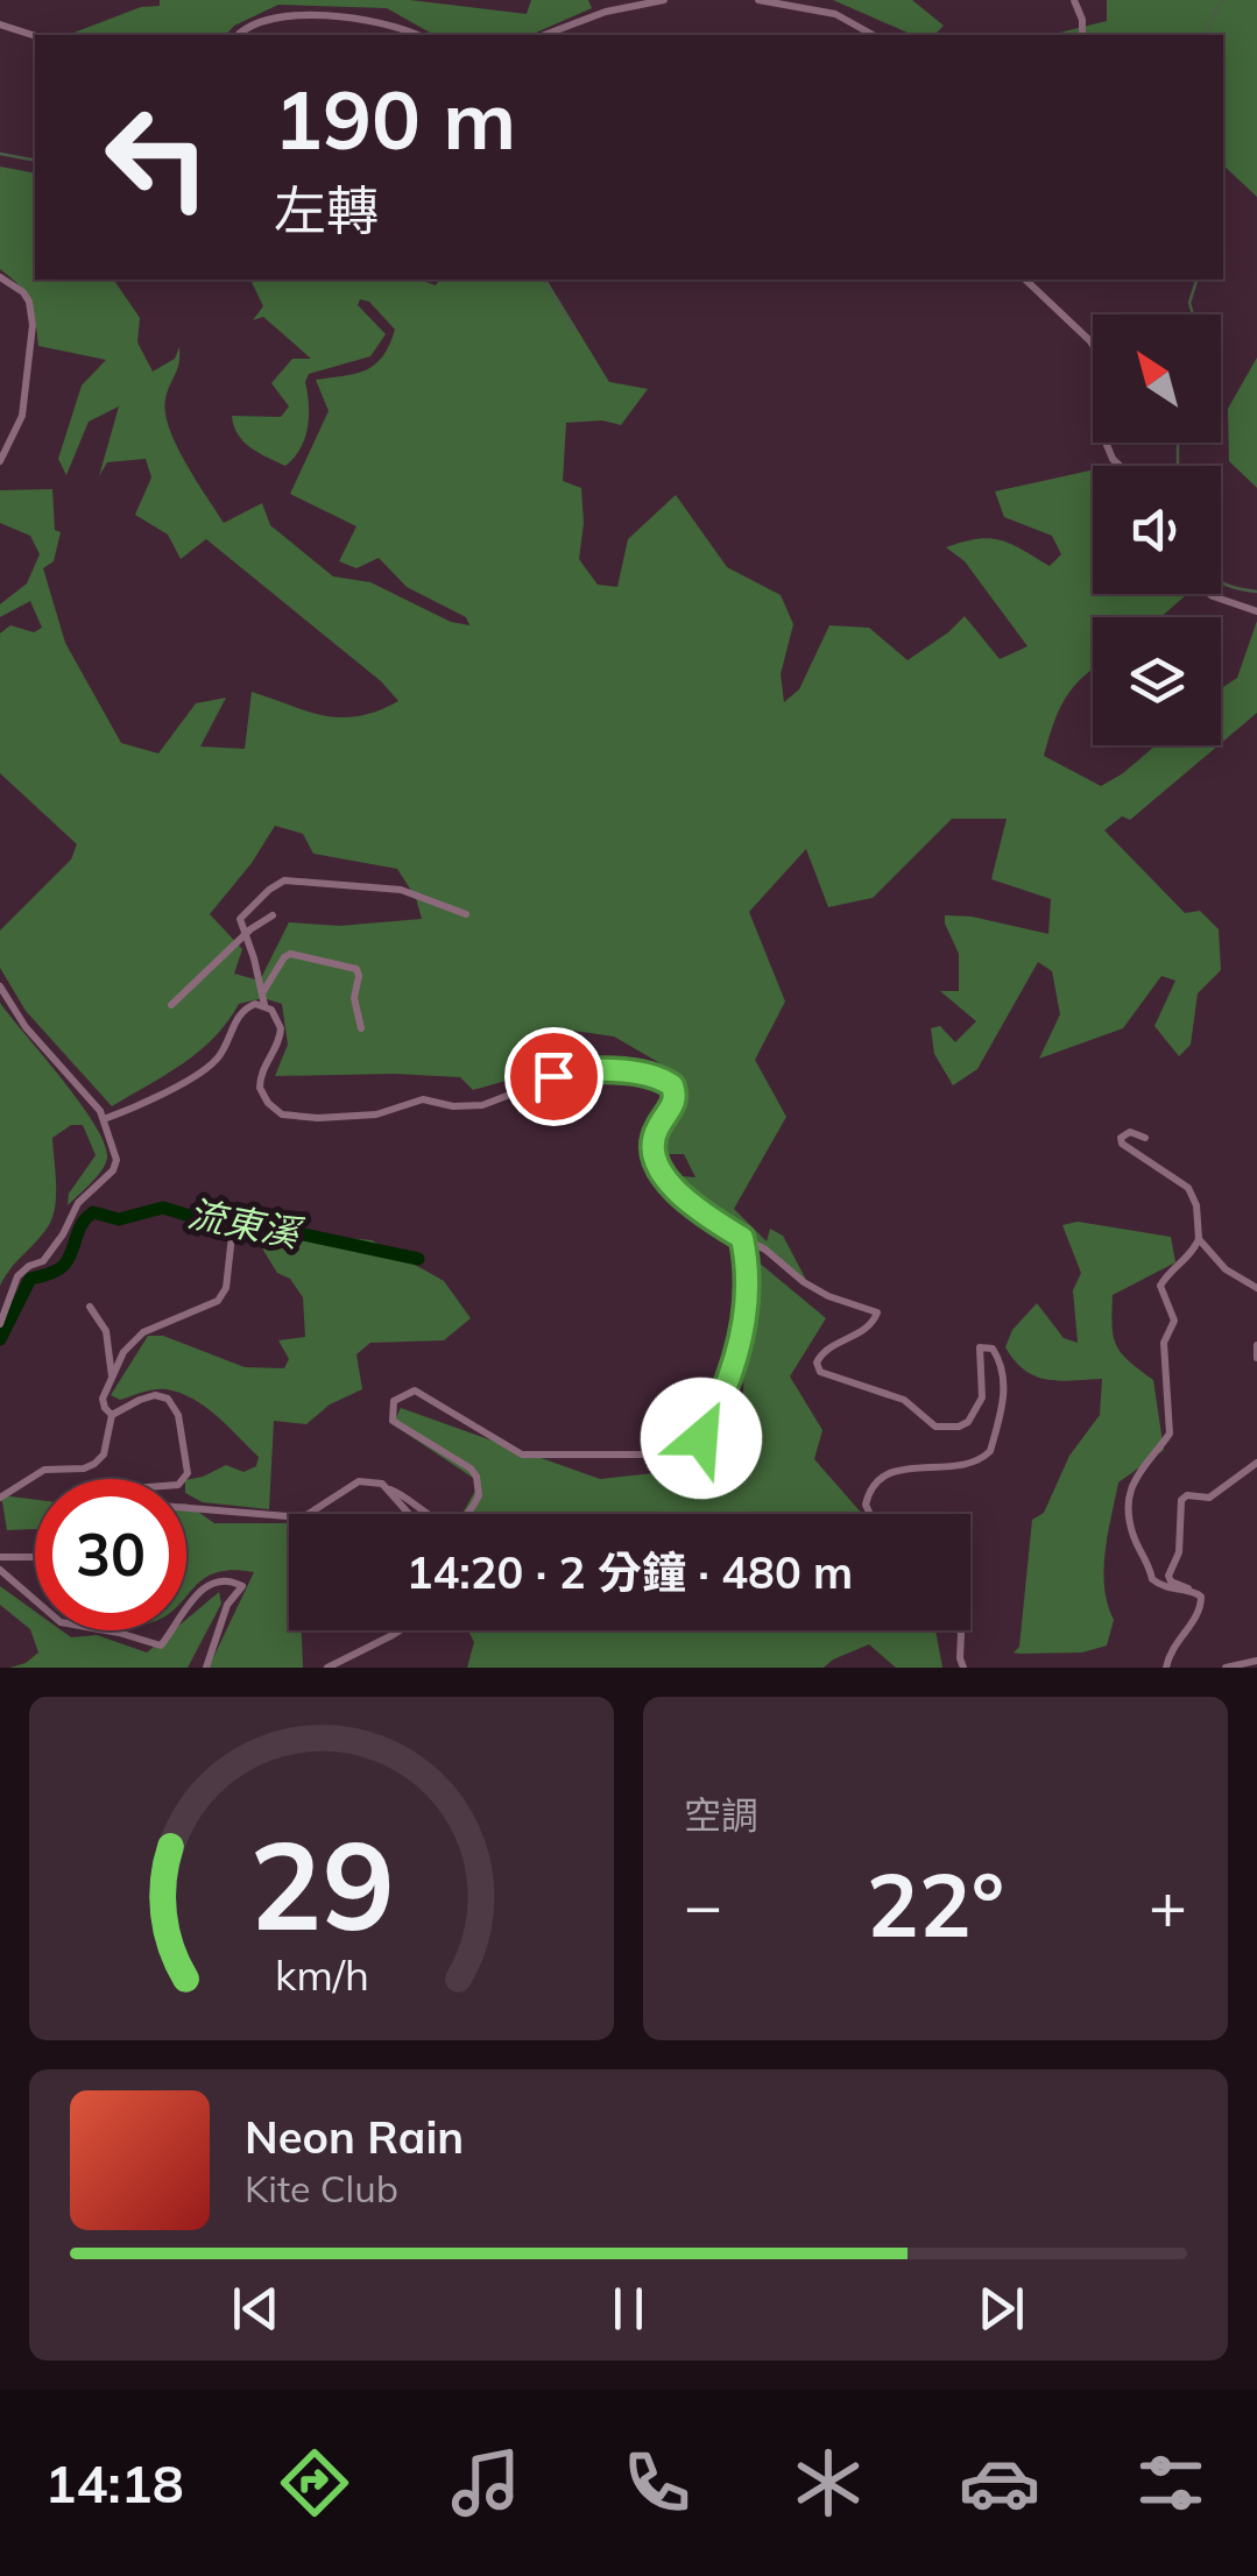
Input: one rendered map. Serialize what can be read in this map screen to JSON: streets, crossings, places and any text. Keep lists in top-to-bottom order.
{
  "water": ["流東溪"],
  "north": "top left",
  "page": {
    "turn": ["190 m", "左轉"],
    "limit": "30",
    "trip": "14:20 · 2 分鐘 · 480 m",
    "tile": "空調",
    "heat": ["−", "22°", "+"],
    "song": ["Neon Rain", "Kite Club"],
    "tabs": "14:18",
    "gauge": ["29", "km/h"]
  }
}
